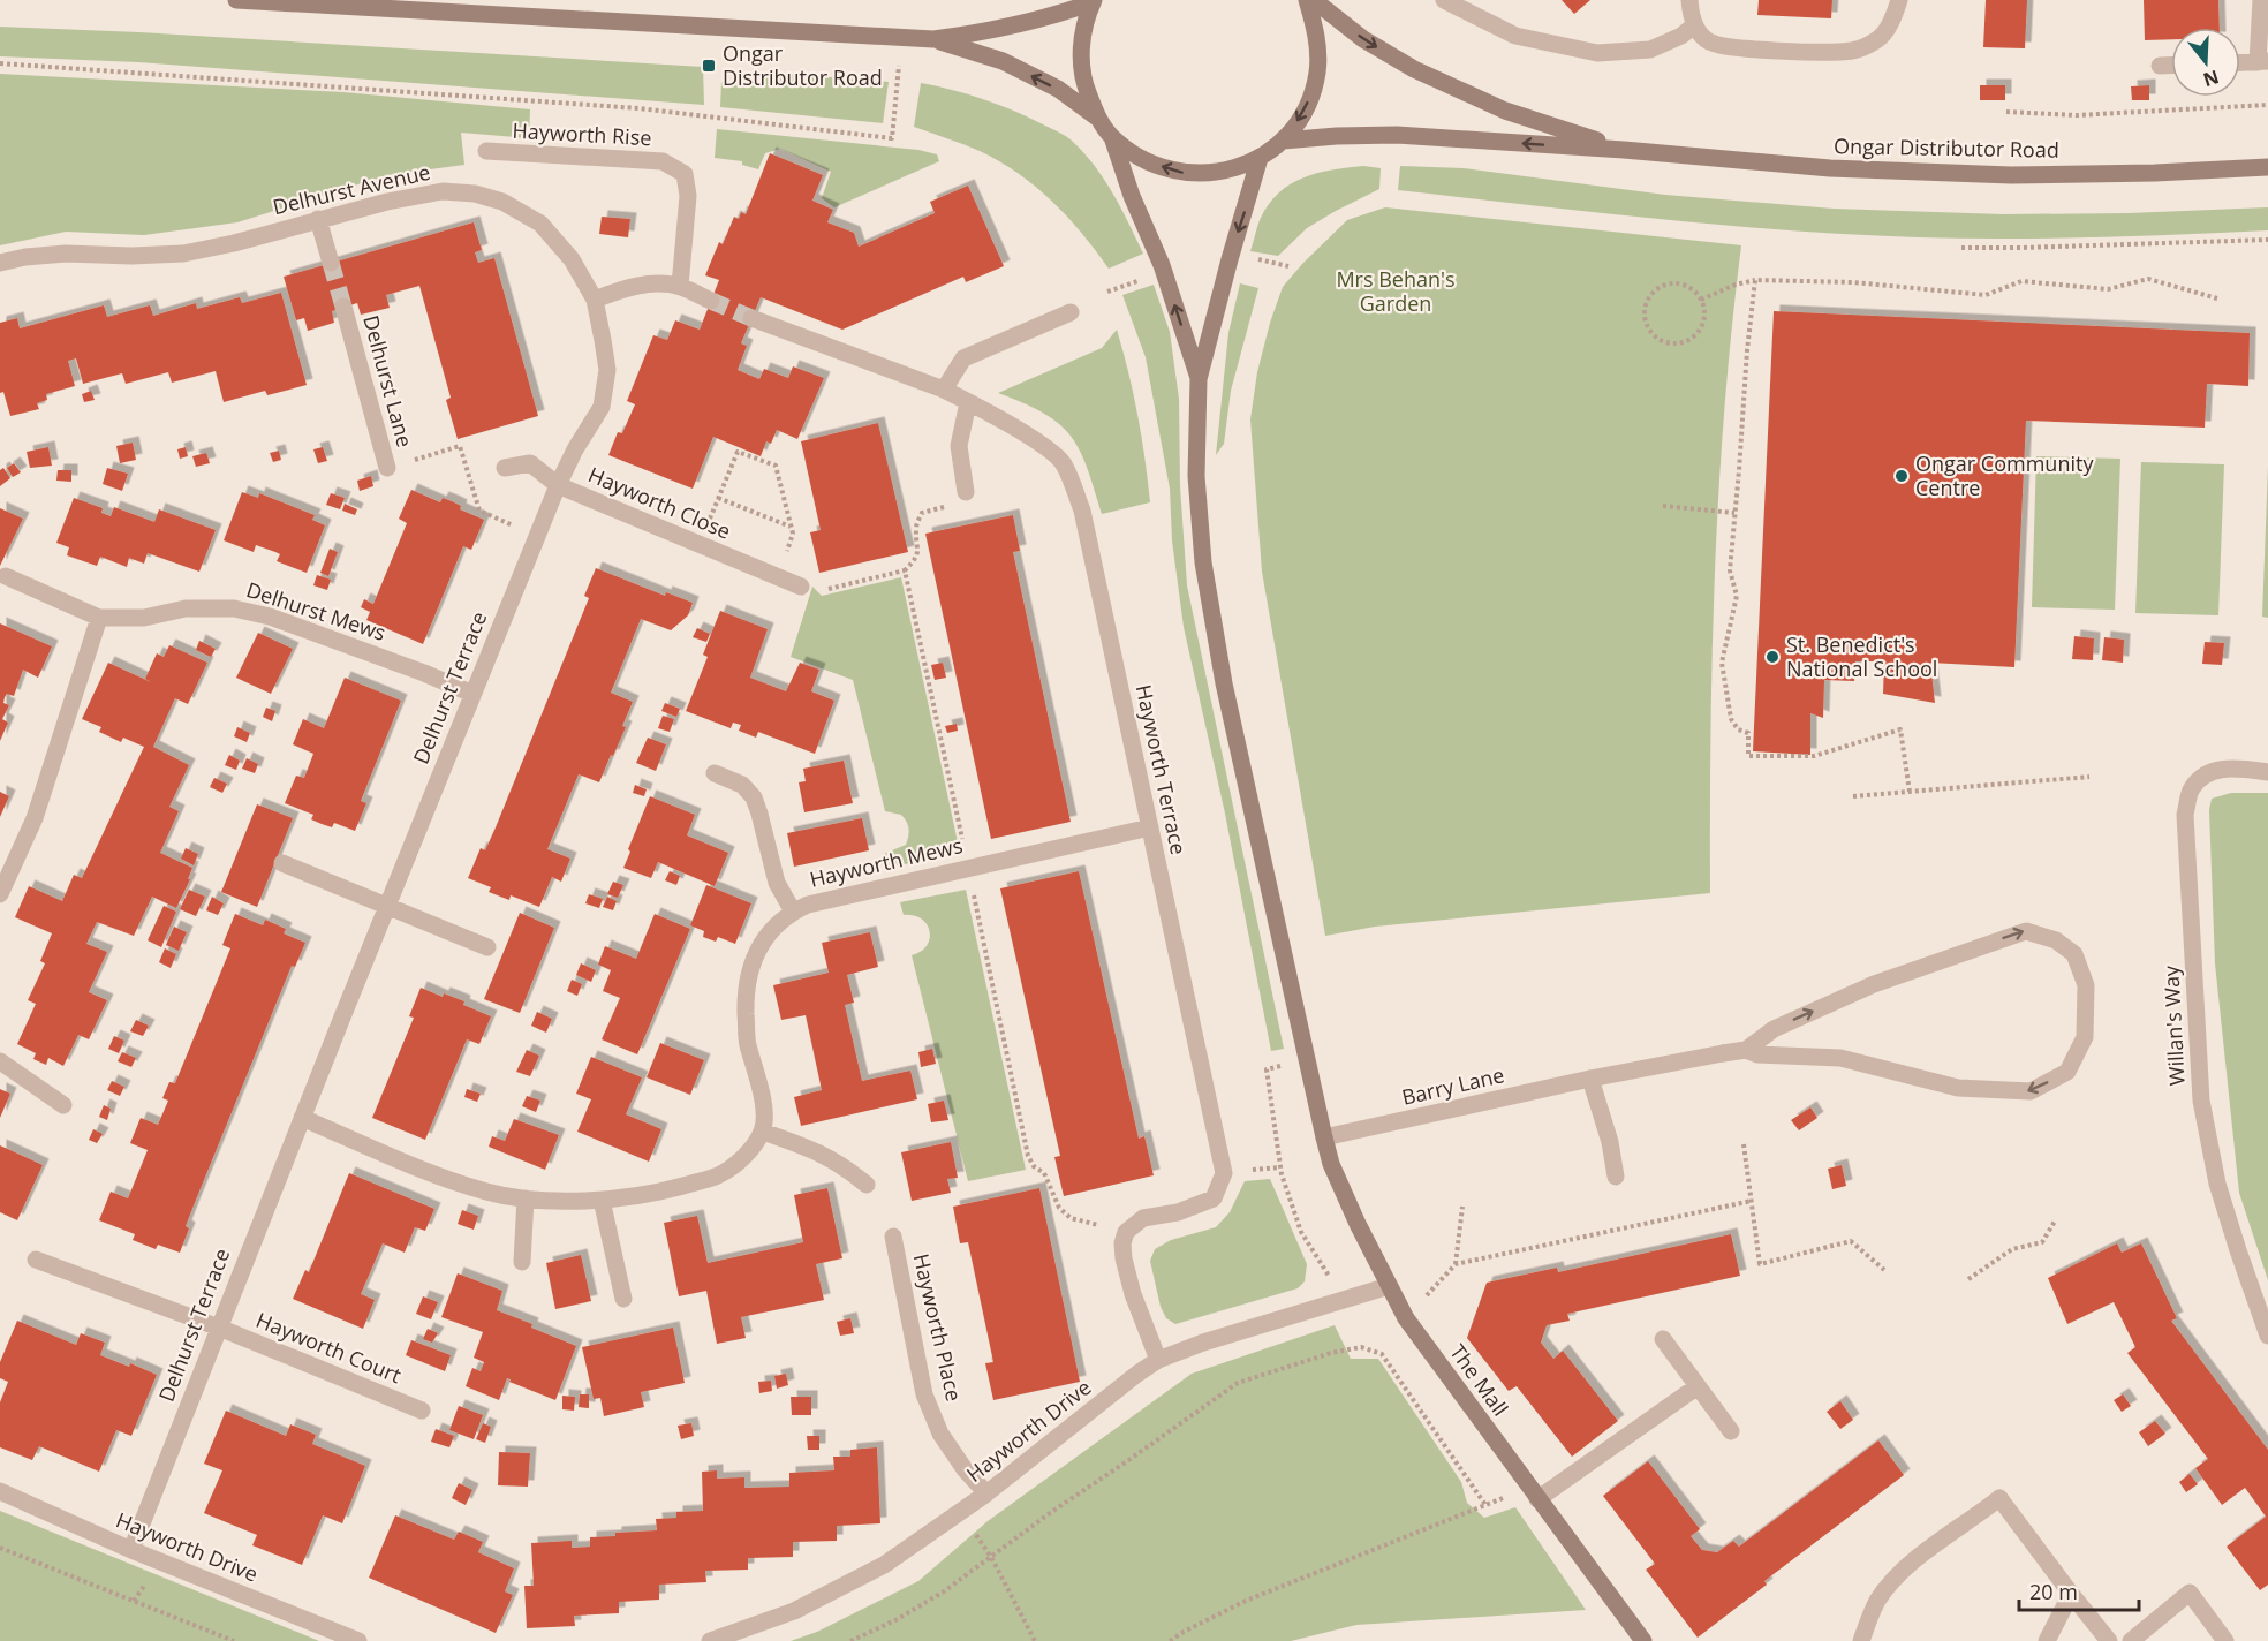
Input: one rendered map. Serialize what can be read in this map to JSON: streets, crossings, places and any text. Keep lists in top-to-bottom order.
{
  "streets": {
    "street": [
      "Hayworth Rise",
      "Ongar Distributor Road",
      "Delhurst Avenue",
      "Delhurst Lane",
      "Hayworth Close",
      "Delhurst Mews",
      "Delhurst Terrace",
      "Hayworth Terrace",
      "Hayworth Mews",
      "Willan's Way",
      "Barry Lane",
      "Hayworth Place",
      "Hayworth Court",
      "The Mall",
      "Hayworth Drive"
    ]
  },
  "crossings": [
    ["Delhurst Avenue", "Hayworth Close"],
    ["Delhurst Avenue", "Delhurst Terrace"],
    ["Hayworth Close", "Delhurst Terrace"],
    ["Delhurst Mews", "Delhurst Terrace"],
    ["Delhurst Terrace", "Hayworth Court"],
    ["Delhurst Terrace", "Hayworth Drive"],
    ["Hayworth Terrace", "Hayworth Mews"],
    ["Barry Lane", "The Mall"],
    ["Hayworth Place", "Hayworth Drive"],
    ["The Mall", "Hayworth Drive"]
  ],
  "parks": ["Mrs Behan's Garden"],
  "places": {
    "transit": ["Ongar Distributor Road"],
    "other": ["Ongar Community Centre", "St. Benedict's National School"]
  },
  "scale_bar": "20 m",
  "north": "bottom"
}
